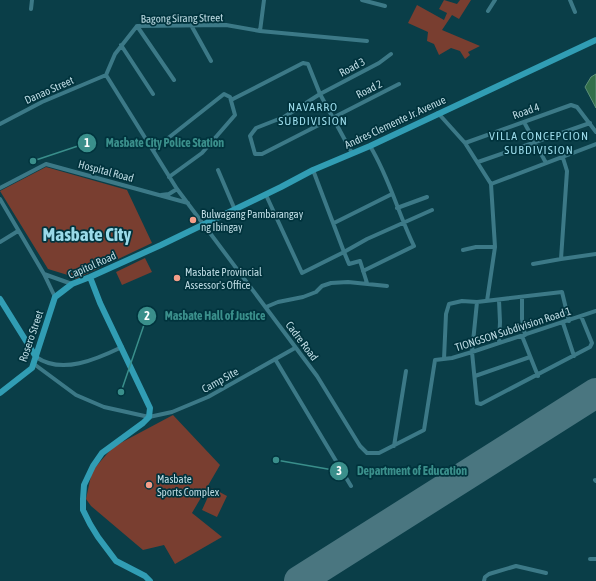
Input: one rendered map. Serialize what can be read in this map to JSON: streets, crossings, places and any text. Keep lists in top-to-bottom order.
{
  "streets": {
    "main road": ["Andres Clemente Jr. Avenue", "Capitol Road", "Rosero Street"],
    "street": [
      "Bagong Sirang Street",
      "Road 3",
      "Road 2",
      "Danao Street",
      "Road 4",
      "Hospital Road",
      "TIONGSON Subdivision Road 1",
      "Cadre Road",
      "Camp Site"
    ]
  },
  "crossings": [
    ["Bagong Sirang Street", "Danao Street"],
    ["Bagong Sirang Street", "Cadre Road"],
    ["Road 3", "Road 2"],
    ["Danao Street", "Cadre Road"],
    ["Andres Clemente Jr. Avenue", "Capitol Road"],
    ["Andres Clemente Jr. Avenue", "Cadre Road"],
    ["Hospital Road", "Cadre Road"],
    ["Capitol Road", "Rosero Street"],
    ["Capitol Road", "Cadre Road"],
    ["TIONGSON Subdivision Road 1", "Cadre Road"],
    ["Cadre Road", "Camp Site"]
  ],
  "districts": ["NAVARRO SUBDIVISION", "VILLA CONCEPCION SUBDIVISION", "Masbate City"],
  "places": [
    "Masbate City Police Station",
    "Bulwagang Pambarangay ng Ibingay",
    "Masbate Provincial Assessor's Office",
    "Masbate Hall of Justice",
    "Department of Education",
    "Masbate Sports Complex"
  ]
}
